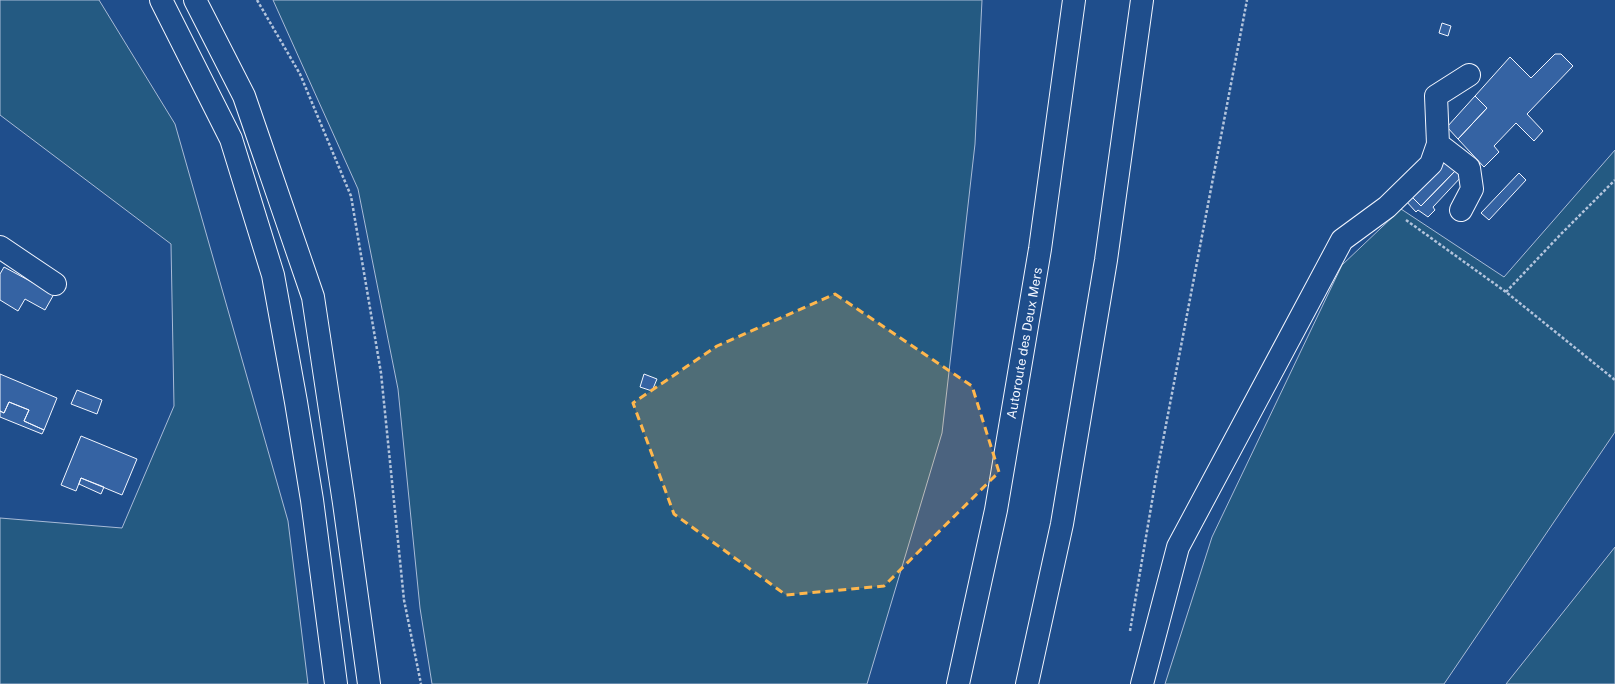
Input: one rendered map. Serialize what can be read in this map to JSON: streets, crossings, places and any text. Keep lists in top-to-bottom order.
{
  "streets": {
    "main road": ["Autoroute des Deux Mers"]
  }
}
